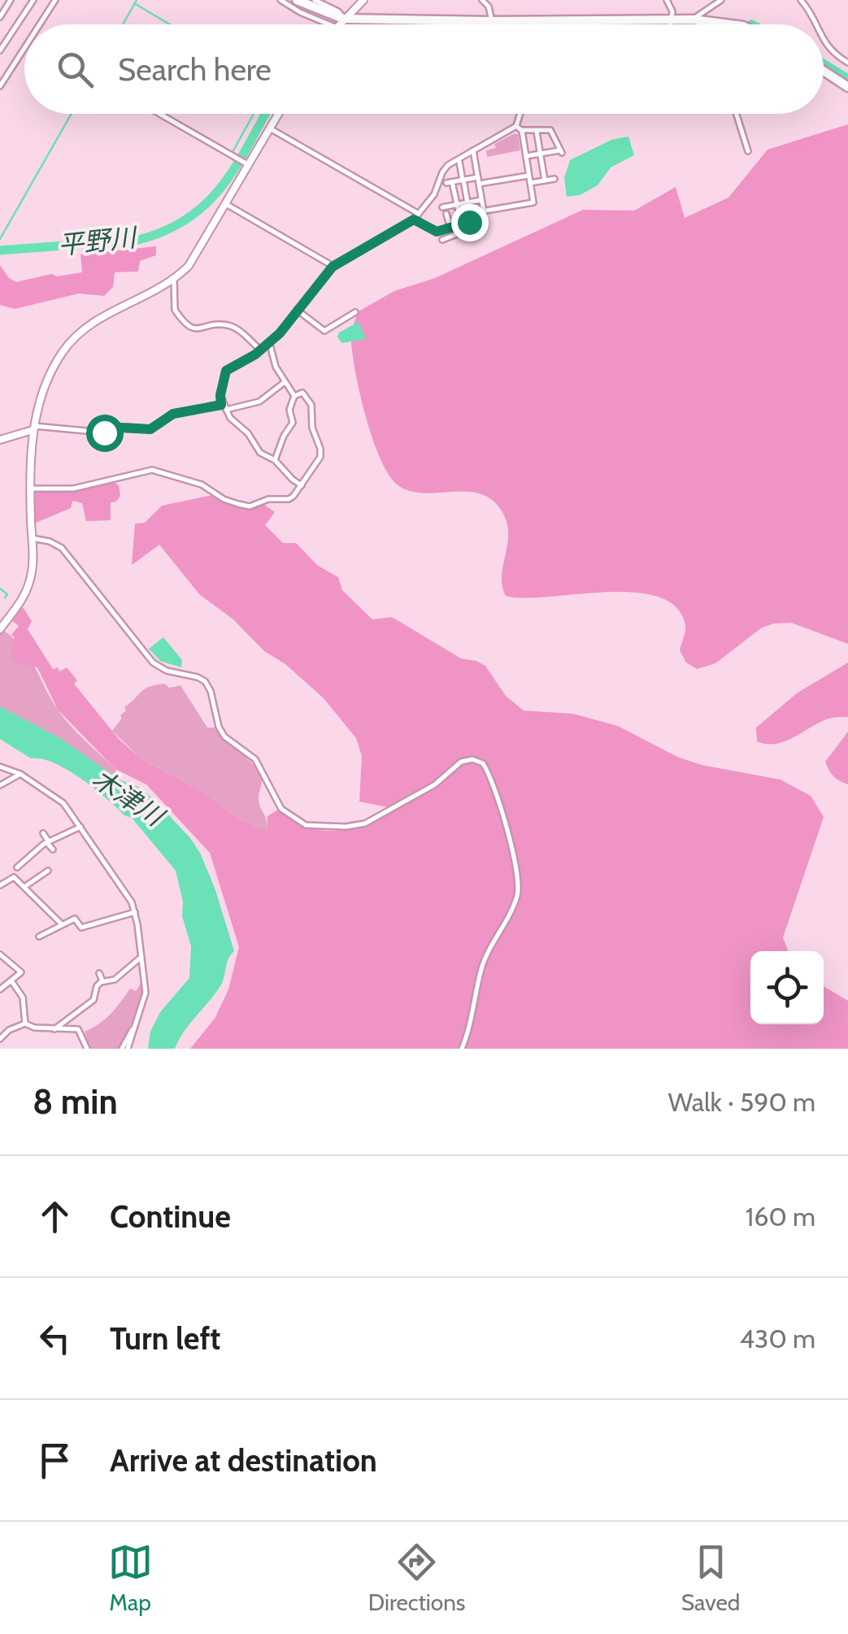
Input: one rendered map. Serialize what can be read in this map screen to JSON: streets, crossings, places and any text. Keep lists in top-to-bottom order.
{
  "water": ["平野川", "木津川"],
  "page": {
    "search": "Search here",
    "heading": ["8 min", "Walk · 590 m"],
    "list": [
      ["Continue", "160 m"],
      ["Turn left", "430 m"],
      "Arrive at destination"
    ],
    "nav": ["Map", "Directions", "Saved"]
  }
}
